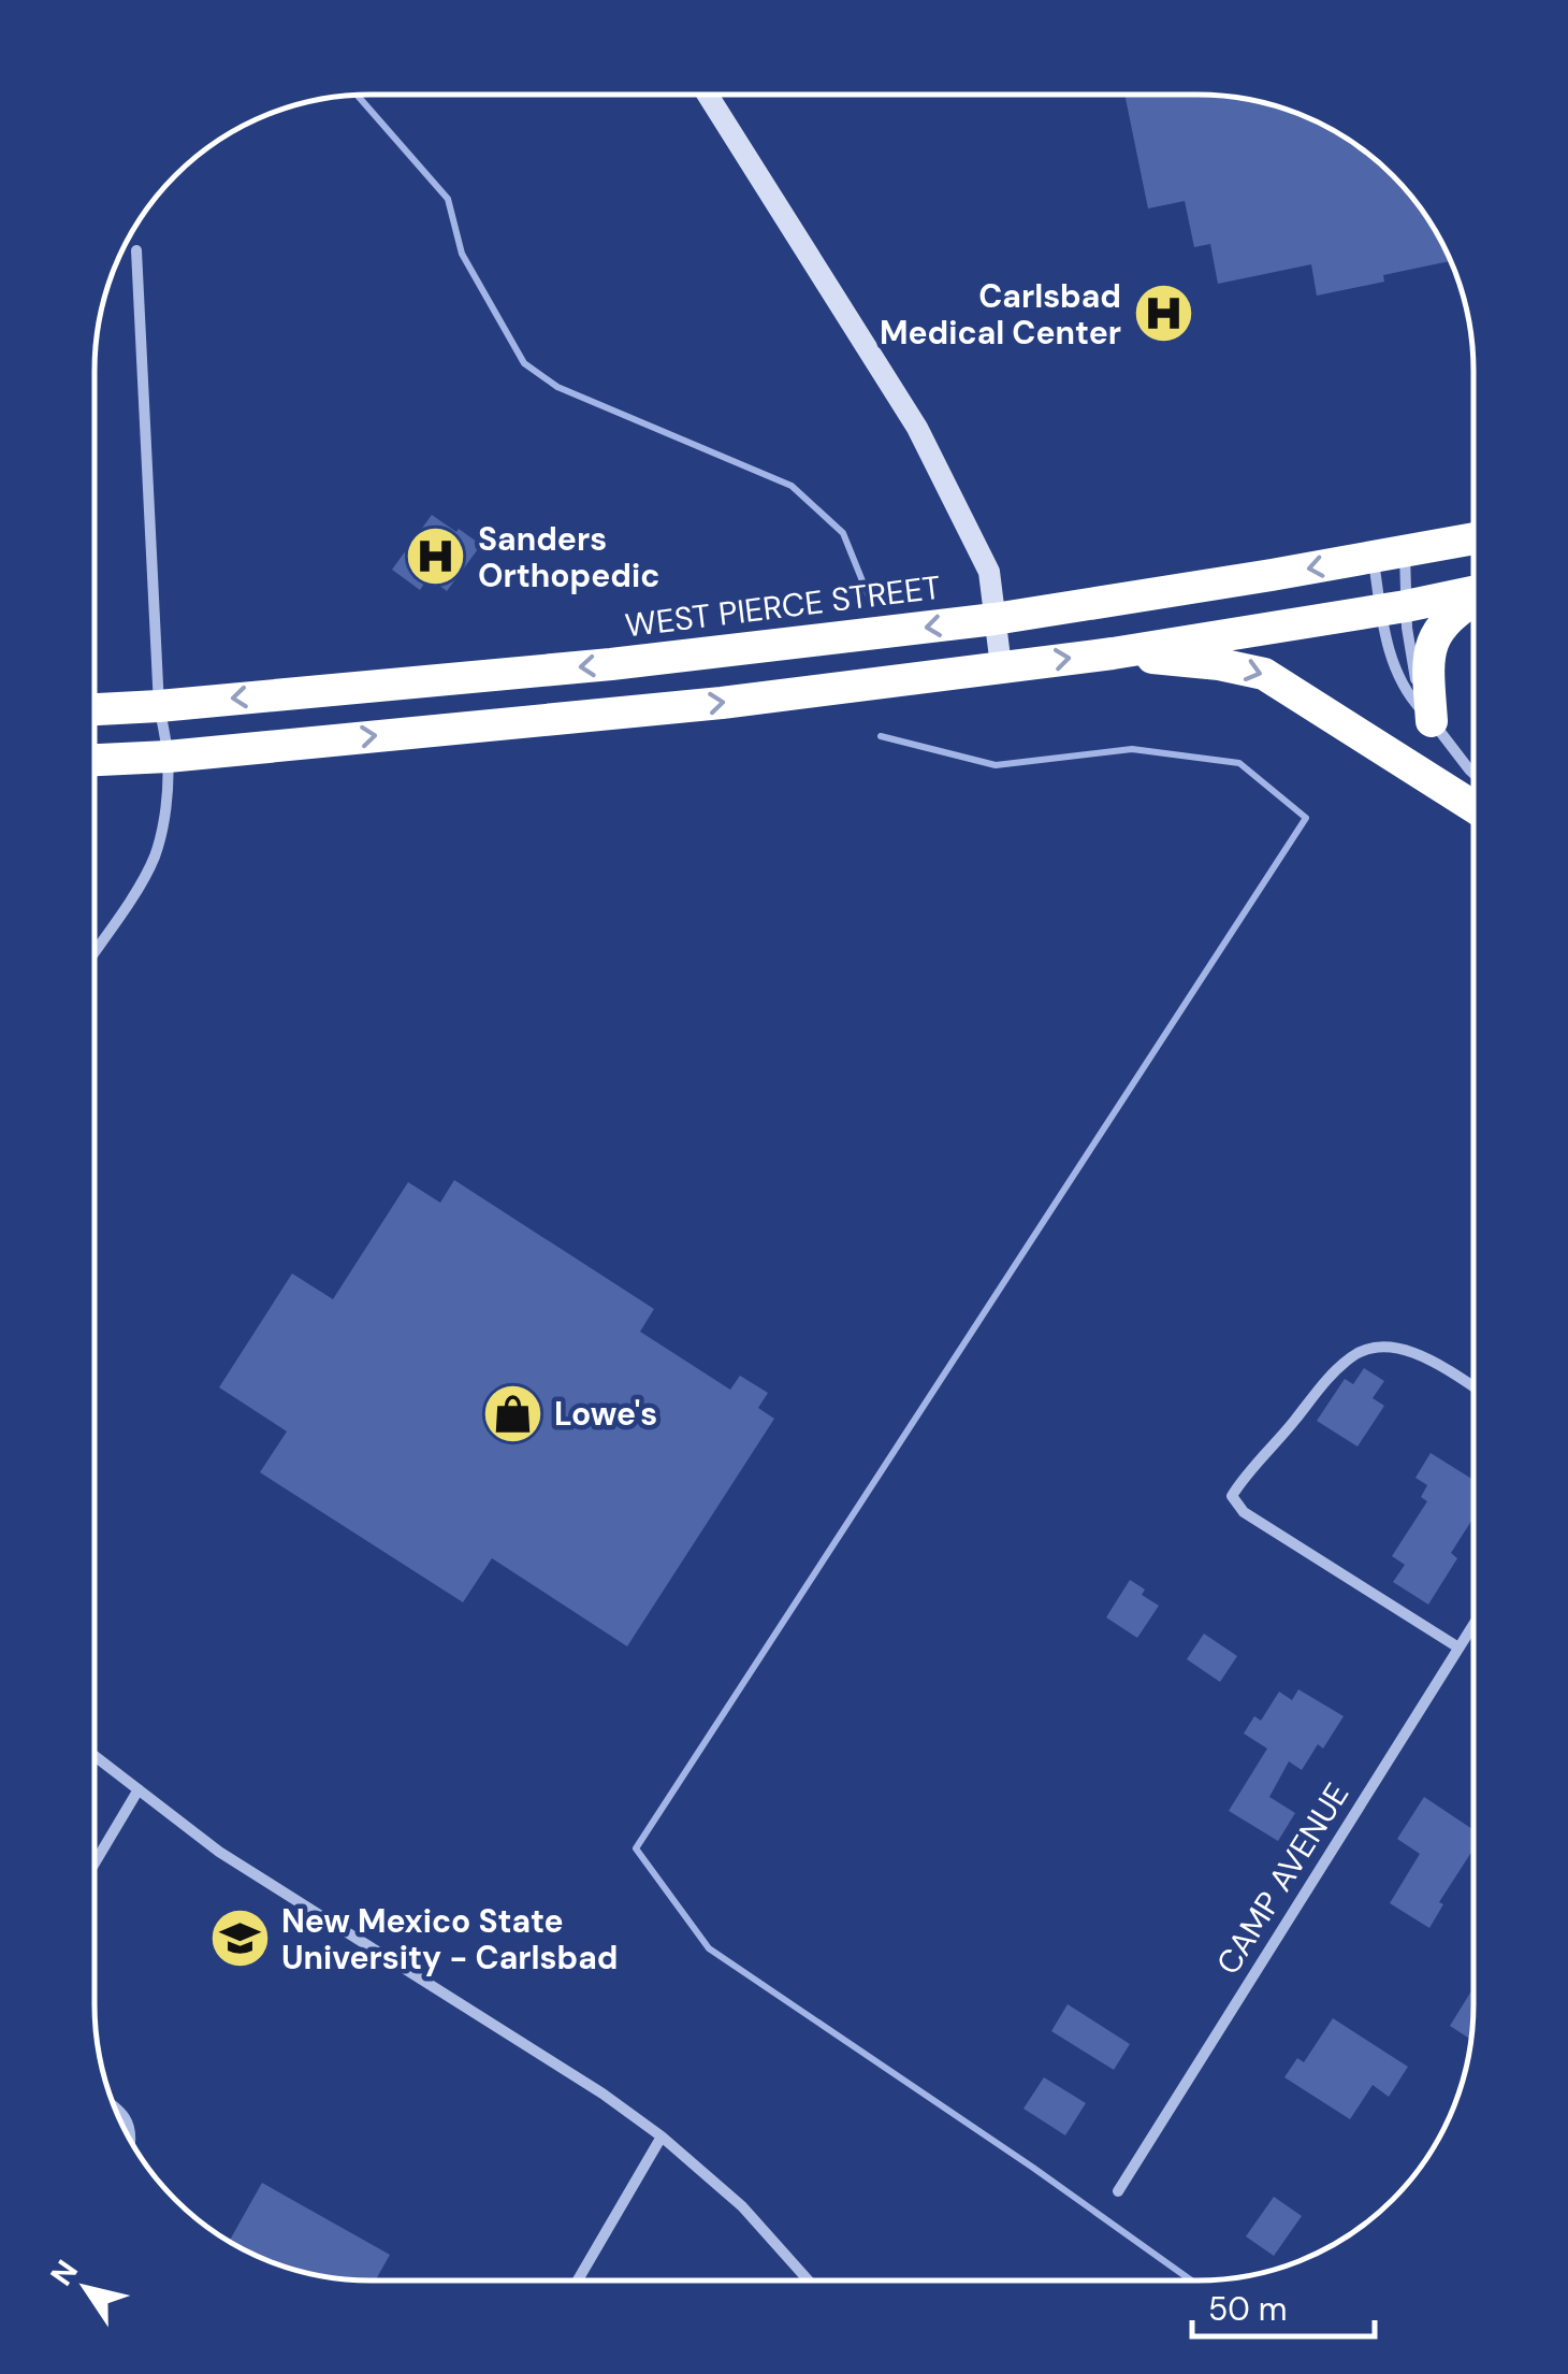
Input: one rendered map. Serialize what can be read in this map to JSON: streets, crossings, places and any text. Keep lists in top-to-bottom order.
{
  "streets": {
    "highway": ["WEST PIERCE STREET"],
    "street": ["CAMP AVENUE"]
  },
  "places": {
    "hospital": ["Carlsbad Medical Center", "Sanders Orthopedic"],
    "shop": ["Lowe's"],
    "school or university": ["New Mexico State University - Carlsbad"]
  },
  "scale_bar": "50 m",
  "north": "top left"
}
